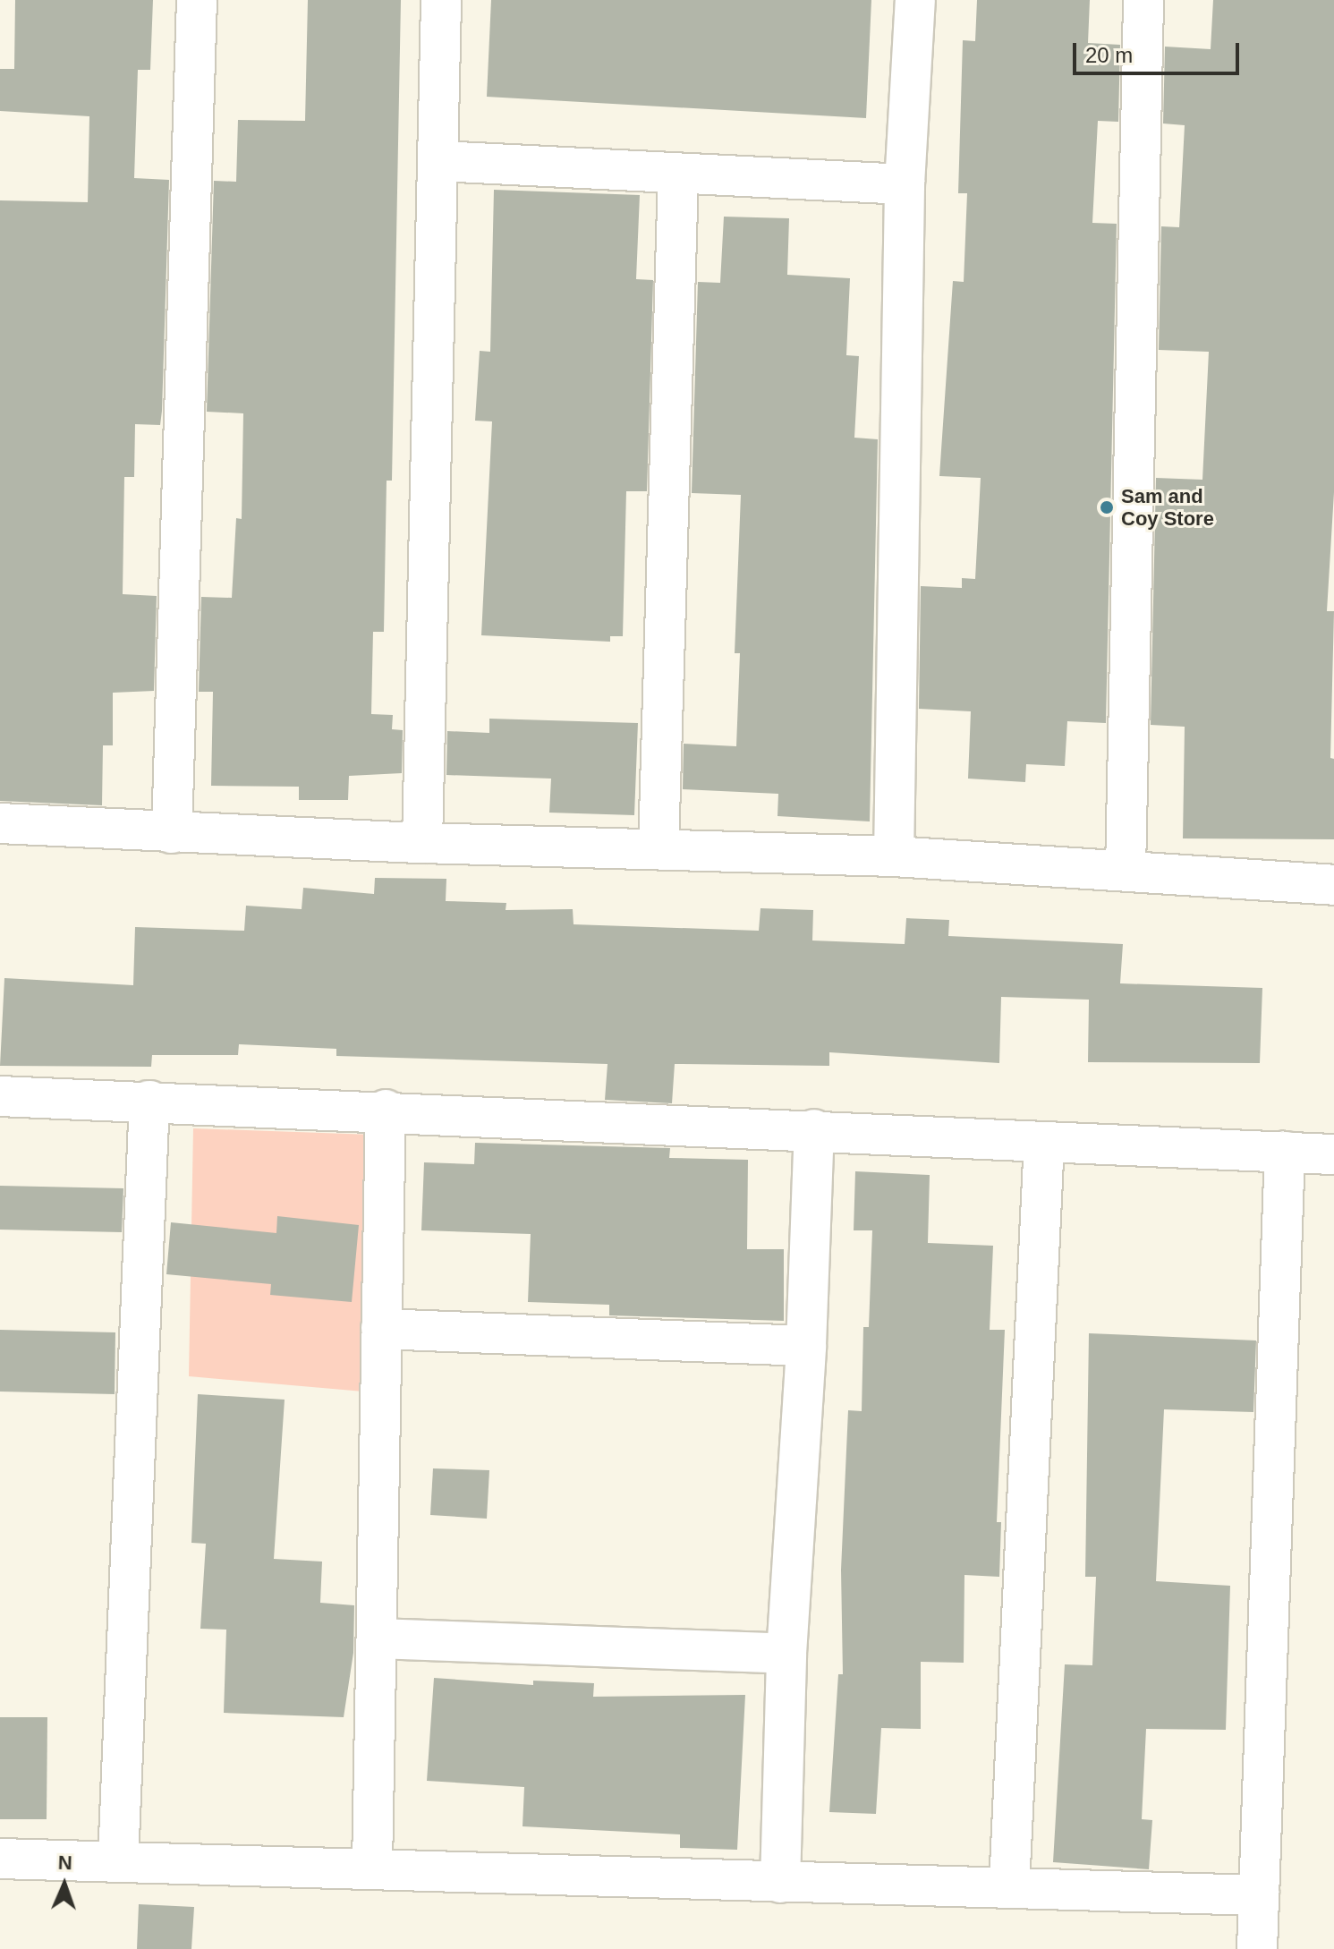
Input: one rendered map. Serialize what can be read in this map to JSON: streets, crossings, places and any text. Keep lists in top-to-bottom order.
{
  "places": ["Sam and Coy Store"],
  "scale_bar": "20 m",
  "north": "top"
}
